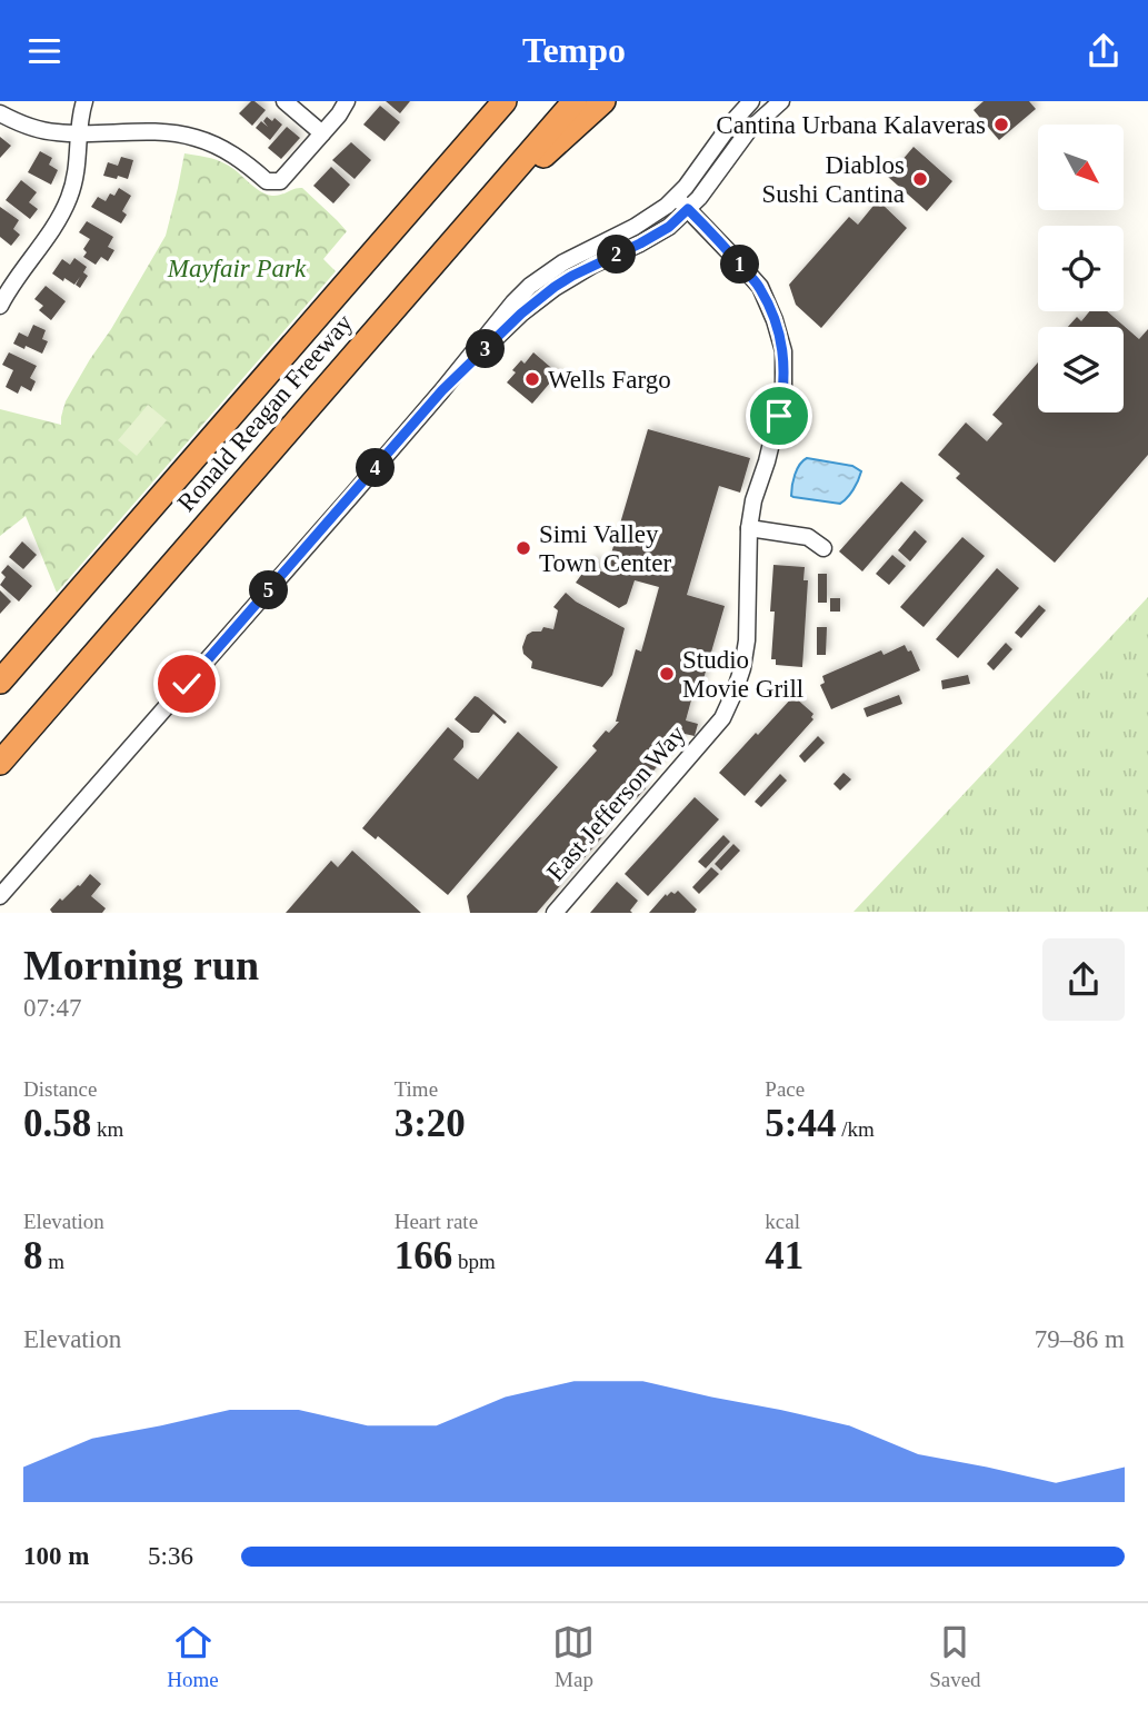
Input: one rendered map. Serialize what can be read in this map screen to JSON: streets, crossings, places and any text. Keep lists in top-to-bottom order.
{
  "streets": {
    "highway": ["Ronald Reagan Freeway"],
    "street": ["East Jefferson Way"]
  },
  "parks": ["Mayfair Park"],
  "places": [
    "Cantina Urbana Kalaveras",
    "Diablos Sushi Cantina",
    "Wells Fargo",
    "Simi Valley Town Center",
    "Studio Movie Grill"
  ],
  "north": "bottom right",
  "page": {
    "header": "Tempo",
    "pins": [
      "2",
      "1",
      "3",
      "4",
      "5"
    ],
    "heading": ["Morning run", "07:47"],
    "stats": [
      ["Distance", "0.58 km"],
      ["Time", "3:20"],
      ["Pace", "5:44 /km"],
      ["Elevation", "8 m"],
      ["Heart rate", "166 bpm"],
      ["kcal", "41"]
    ],
    "chart": ["Elevation", "79–86 m"],
    "list": [
      {
        "name": "100 m",
        "note": "5:36"
      }
    ],
    "tabs": ["Home", "Map", "Saved"]
  }
}
